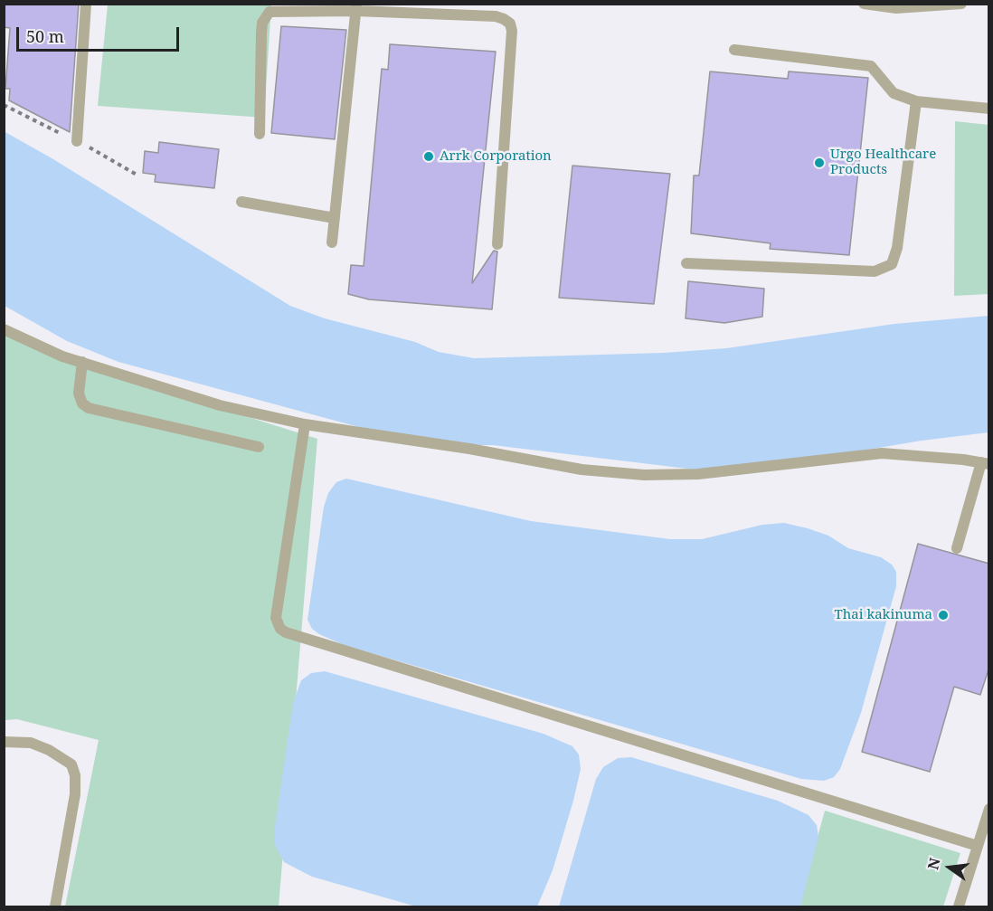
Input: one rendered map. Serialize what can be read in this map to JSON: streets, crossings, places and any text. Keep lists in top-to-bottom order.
{
  "places": ["Arrk Corporation", "Urgo Healthcare Products", "Thai kakinuma"],
  "scale_bar": "50 m",
  "north": "left"
}
